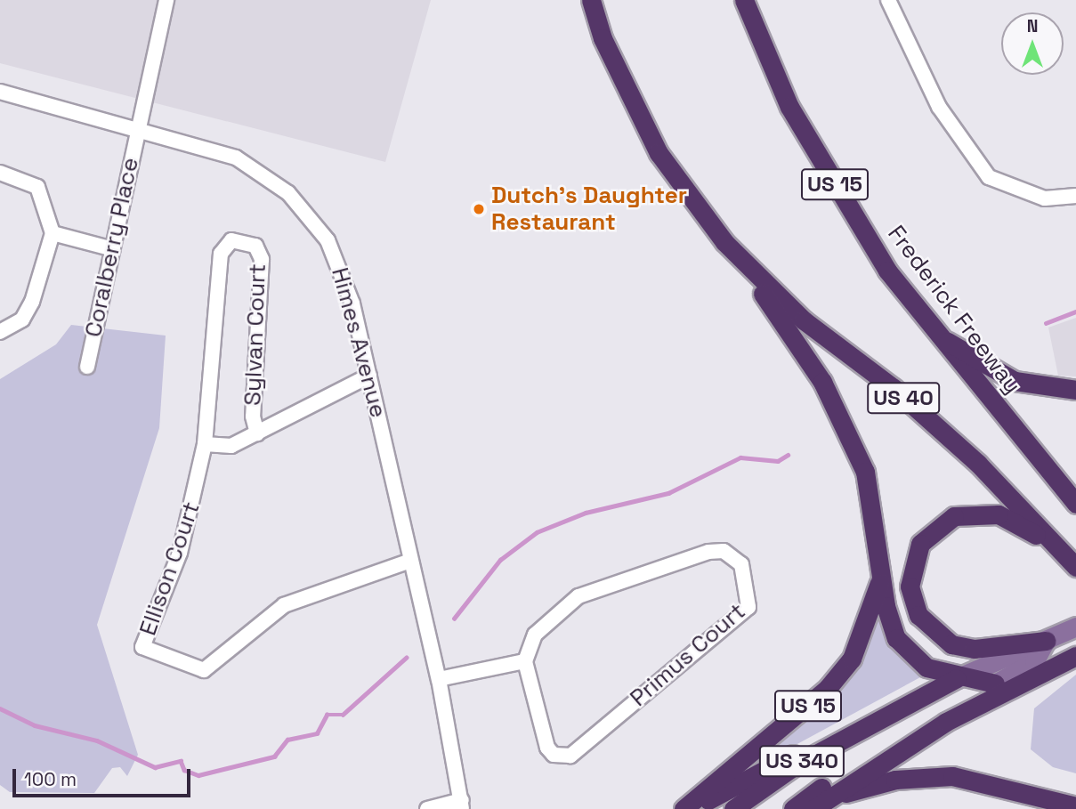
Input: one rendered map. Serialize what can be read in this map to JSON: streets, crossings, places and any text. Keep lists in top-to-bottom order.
{
  "streets": {
    "highway": [
      "US 15",
      "Frederick Freeway",
      "US 40",
      "US 340"
    ],
    "street": [
      "Coralberry Place",
      "Sylvan Court",
      "Himes Avenue",
      "Ellison Court",
      "Primus Court"
    ]
  },
  "crossings": [
    ["US 15", "US 40"],
    ["Coralberry Place", "Himes Avenue"],
    ["Sylvan Court", "Ellison Court"],
    ["Himes Avenue", "Ellison Court"]
  ],
  "places": ["Dutch's Daughter Restaurant"],
  "scale_bar": "100 m",
  "north": "top"
}
